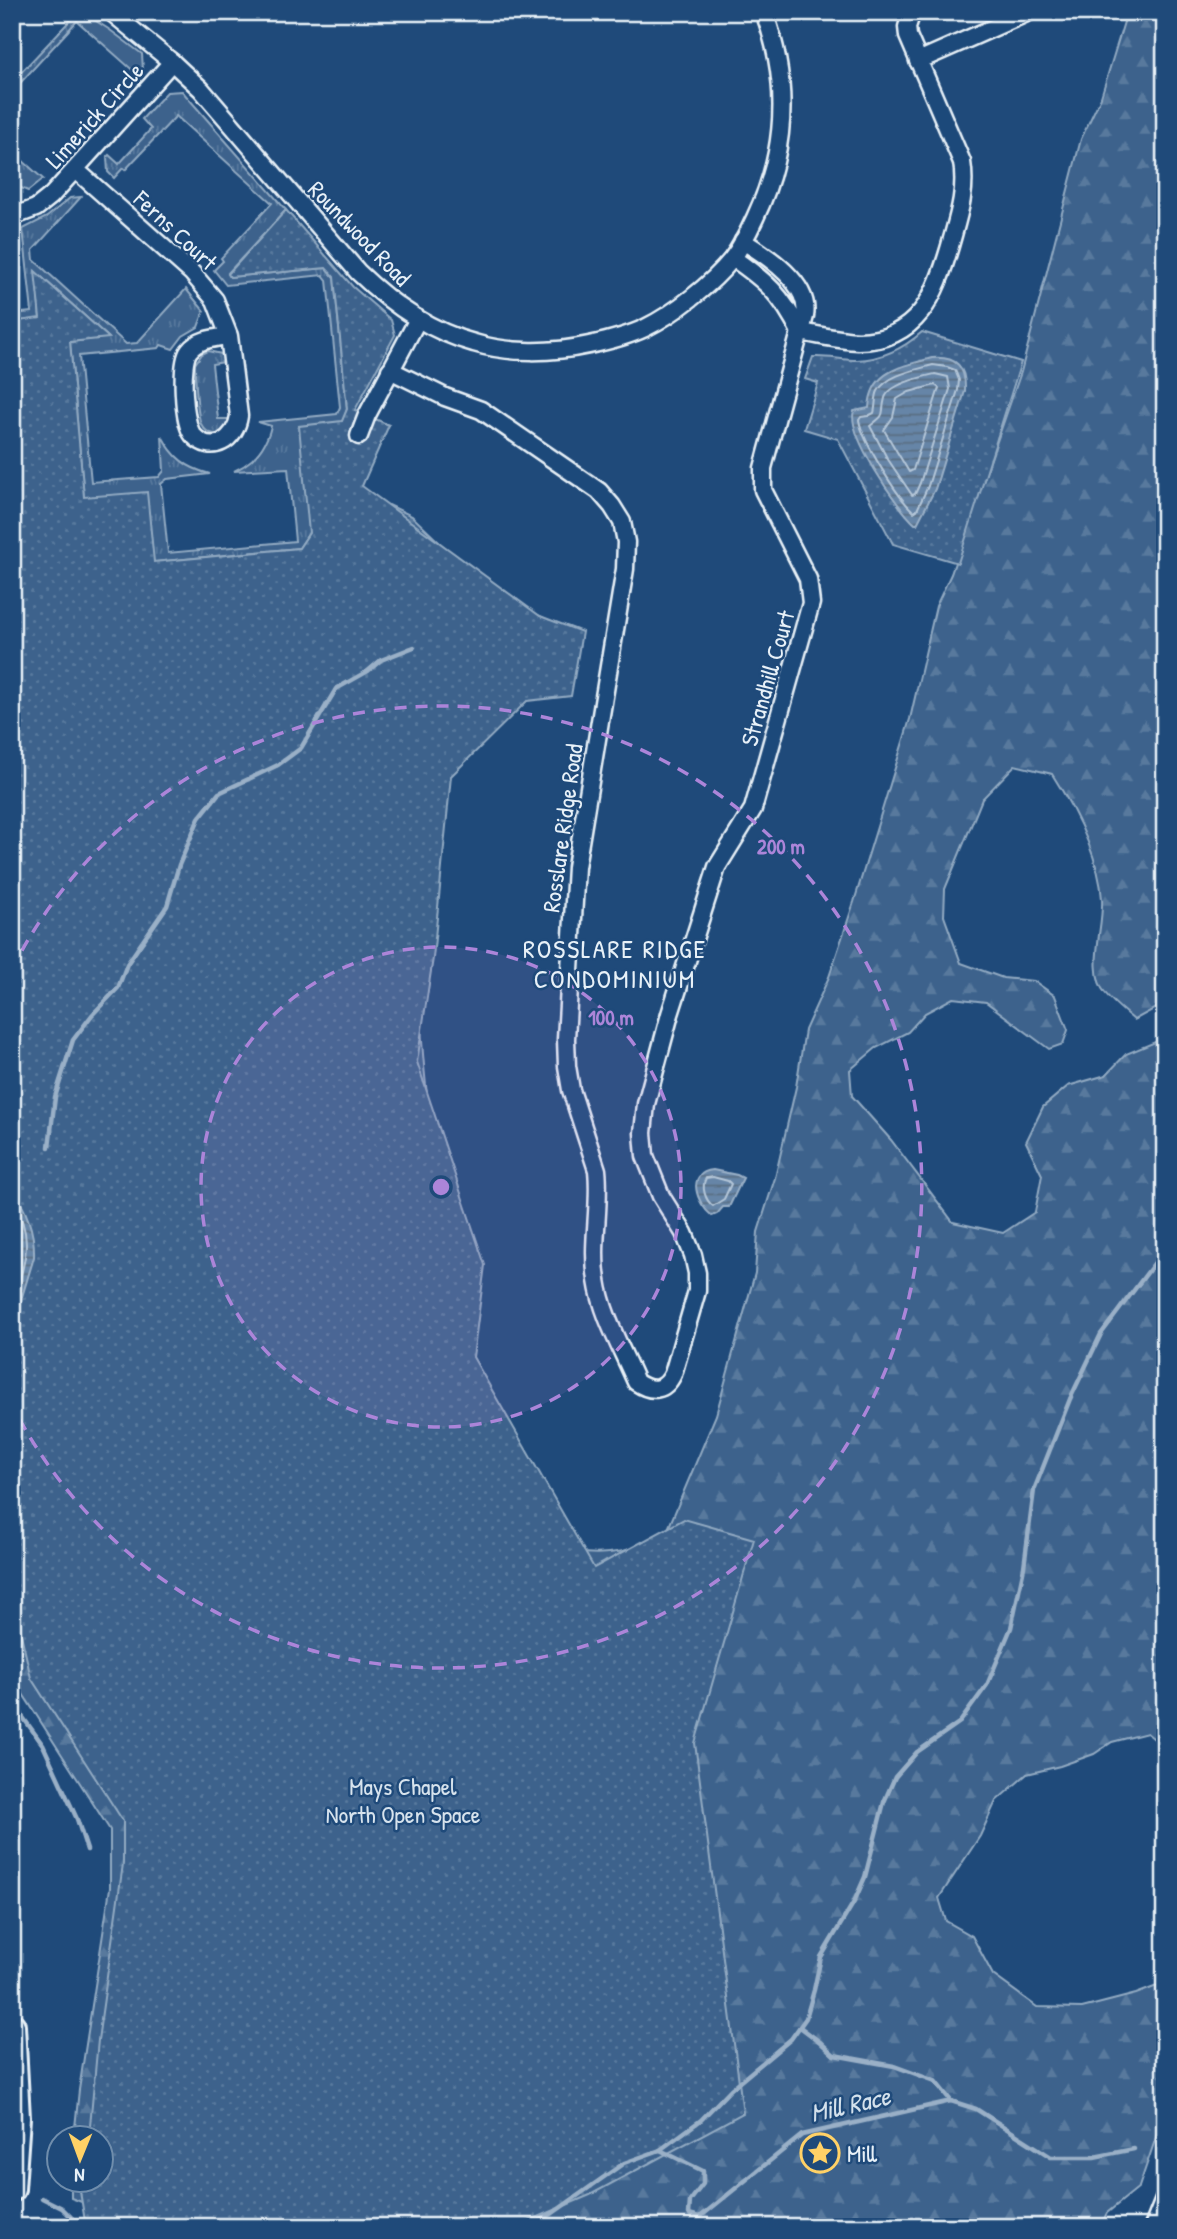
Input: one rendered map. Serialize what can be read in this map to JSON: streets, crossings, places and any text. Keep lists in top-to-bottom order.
{
  "streets": {
    "street": [
      "Limerick Circle",
      "Ferns Court",
      "Roundwood Road",
      "Strandhill Court",
      "Rosslare Ridge Road"
    ]
  },
  "crossings": [
    ["Limerick Circle", "Ferns Court"],
    ["Limerick Circle", "Roundwood Road"],
    ["Roundwood Road", "Strandhill Court"],
    ["Strandhill Court", "Rosslare Ridge Road"]
  ],
  "districts": ["ROSSLARE RIDGE CONDOMINIUM"],
  "water": ["Mill Race"],
  "parks": ["Mays Chapel North Open Space"],
  "places": {
    "place": ["Mill"]
  },
  "north": "bottom",
  "rings": ["200 m", "100 m"]
}
